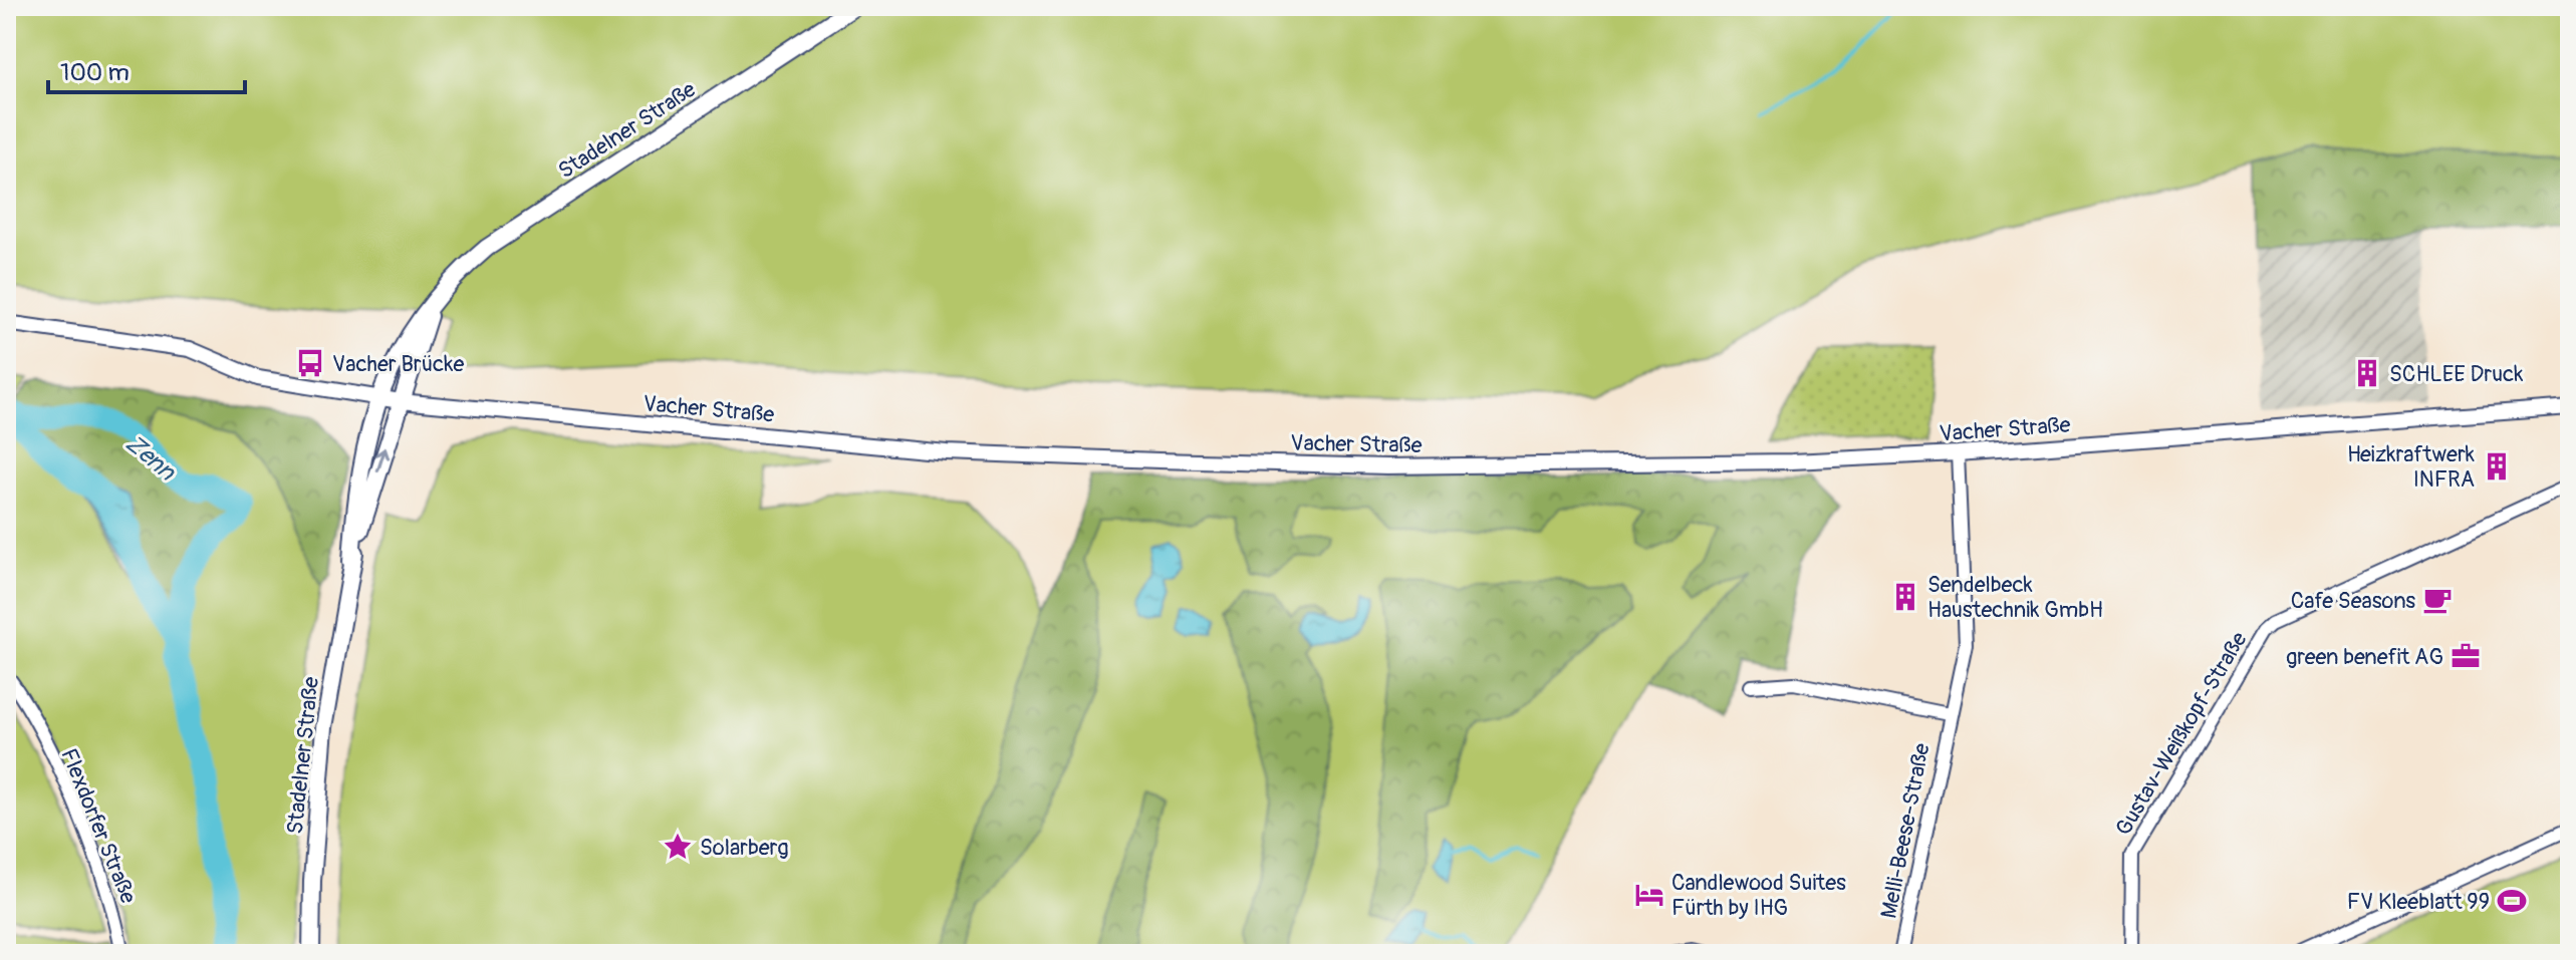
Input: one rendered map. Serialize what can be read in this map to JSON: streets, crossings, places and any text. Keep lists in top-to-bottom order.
{
  "streets": {
    "main road": ["Stadelner Straße"],
    "street": [
      "Vacher Straße",
      "Gustav-Weißkopf-Straße",
      "Flexdorfer Straße",
      "Melli-Beese-Straße"
    ]
  },
  "crossings": [
    ["Stadelner Straße", "Vacher Straße"],
    ["Vacher Straße", "Melli-Beese-Straße"]
  ],
  "water": ["Zenn"],
  "places": {
    "bus stop": ["Vacher Brücke"],
    "building": ["SCHLEE Druck", "Heizkraftwerk INFRA", "Sendelbeck Haustechnik GmbH"],
    "cafe": ["Cafe Seasons"],
    "office": ["green benefit AG"],
    "place": ["Solarberg"],
    "hotel": ["Candlewood Suites Fürth by IHG"],
    "sports": ["FV Kleeblatt 99"]
  },
  "scale_bar": "100 m"
}
